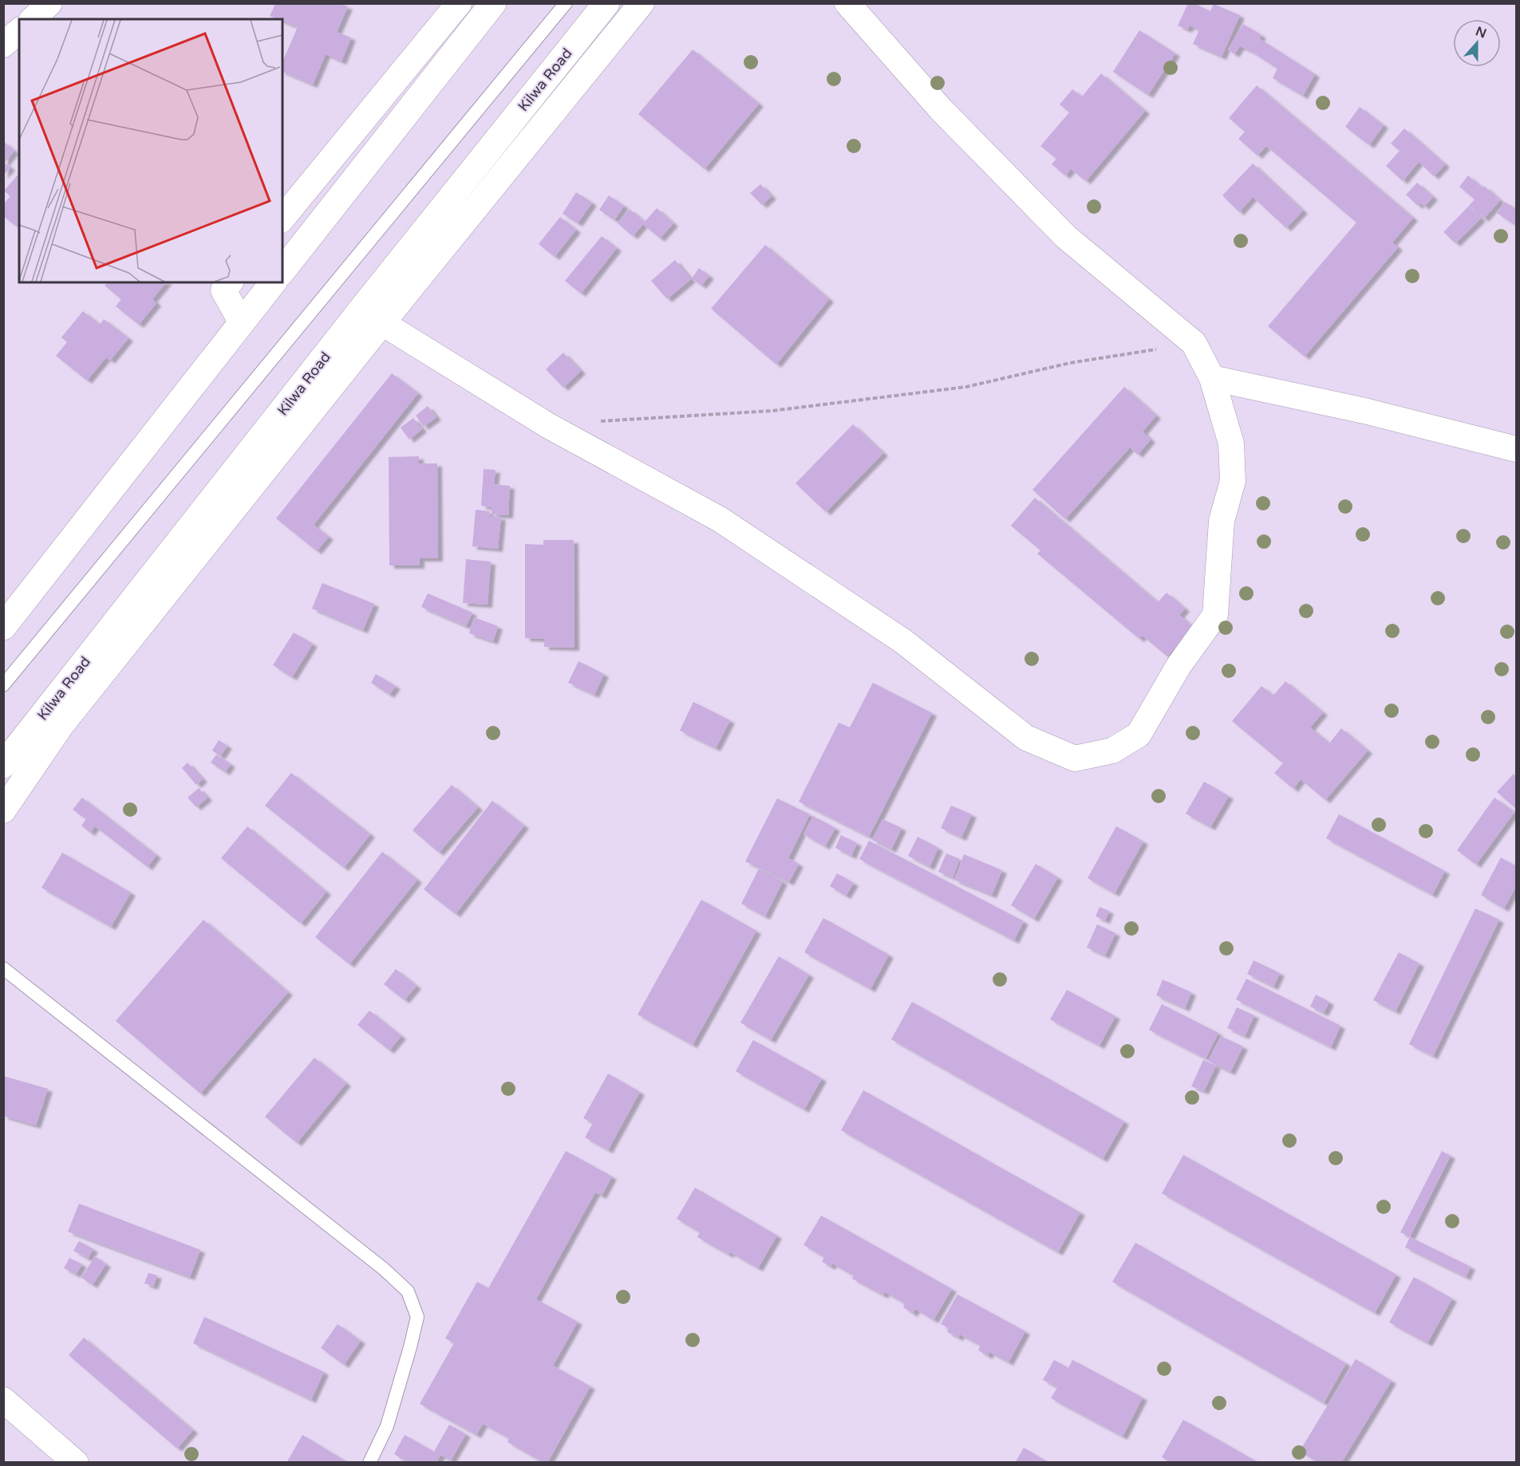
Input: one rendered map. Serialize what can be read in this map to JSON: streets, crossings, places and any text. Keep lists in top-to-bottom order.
{
  "streets": {
    "highway": ["Kilwa Road"]
  },
  "north": "top"
}
